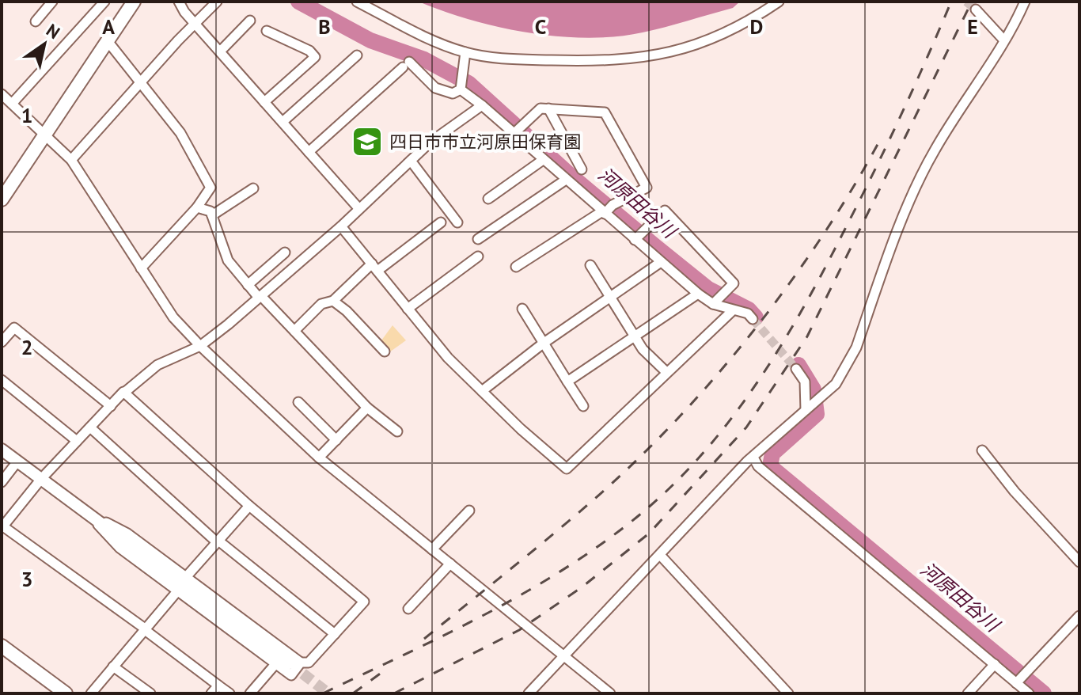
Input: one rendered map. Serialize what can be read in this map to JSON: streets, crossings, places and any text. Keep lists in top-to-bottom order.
{
  "water": ["河原田谷川"],
  "places": {
    "school or university": ["四日市市立河原田保育園"]
  },
  "north": "top right",
  "grid": {
    "columns": [
      "A",
      "B",
      "C",
      "D",
      "E"
    ],
    "rows": ["1", "2", "3"]
  }
}
